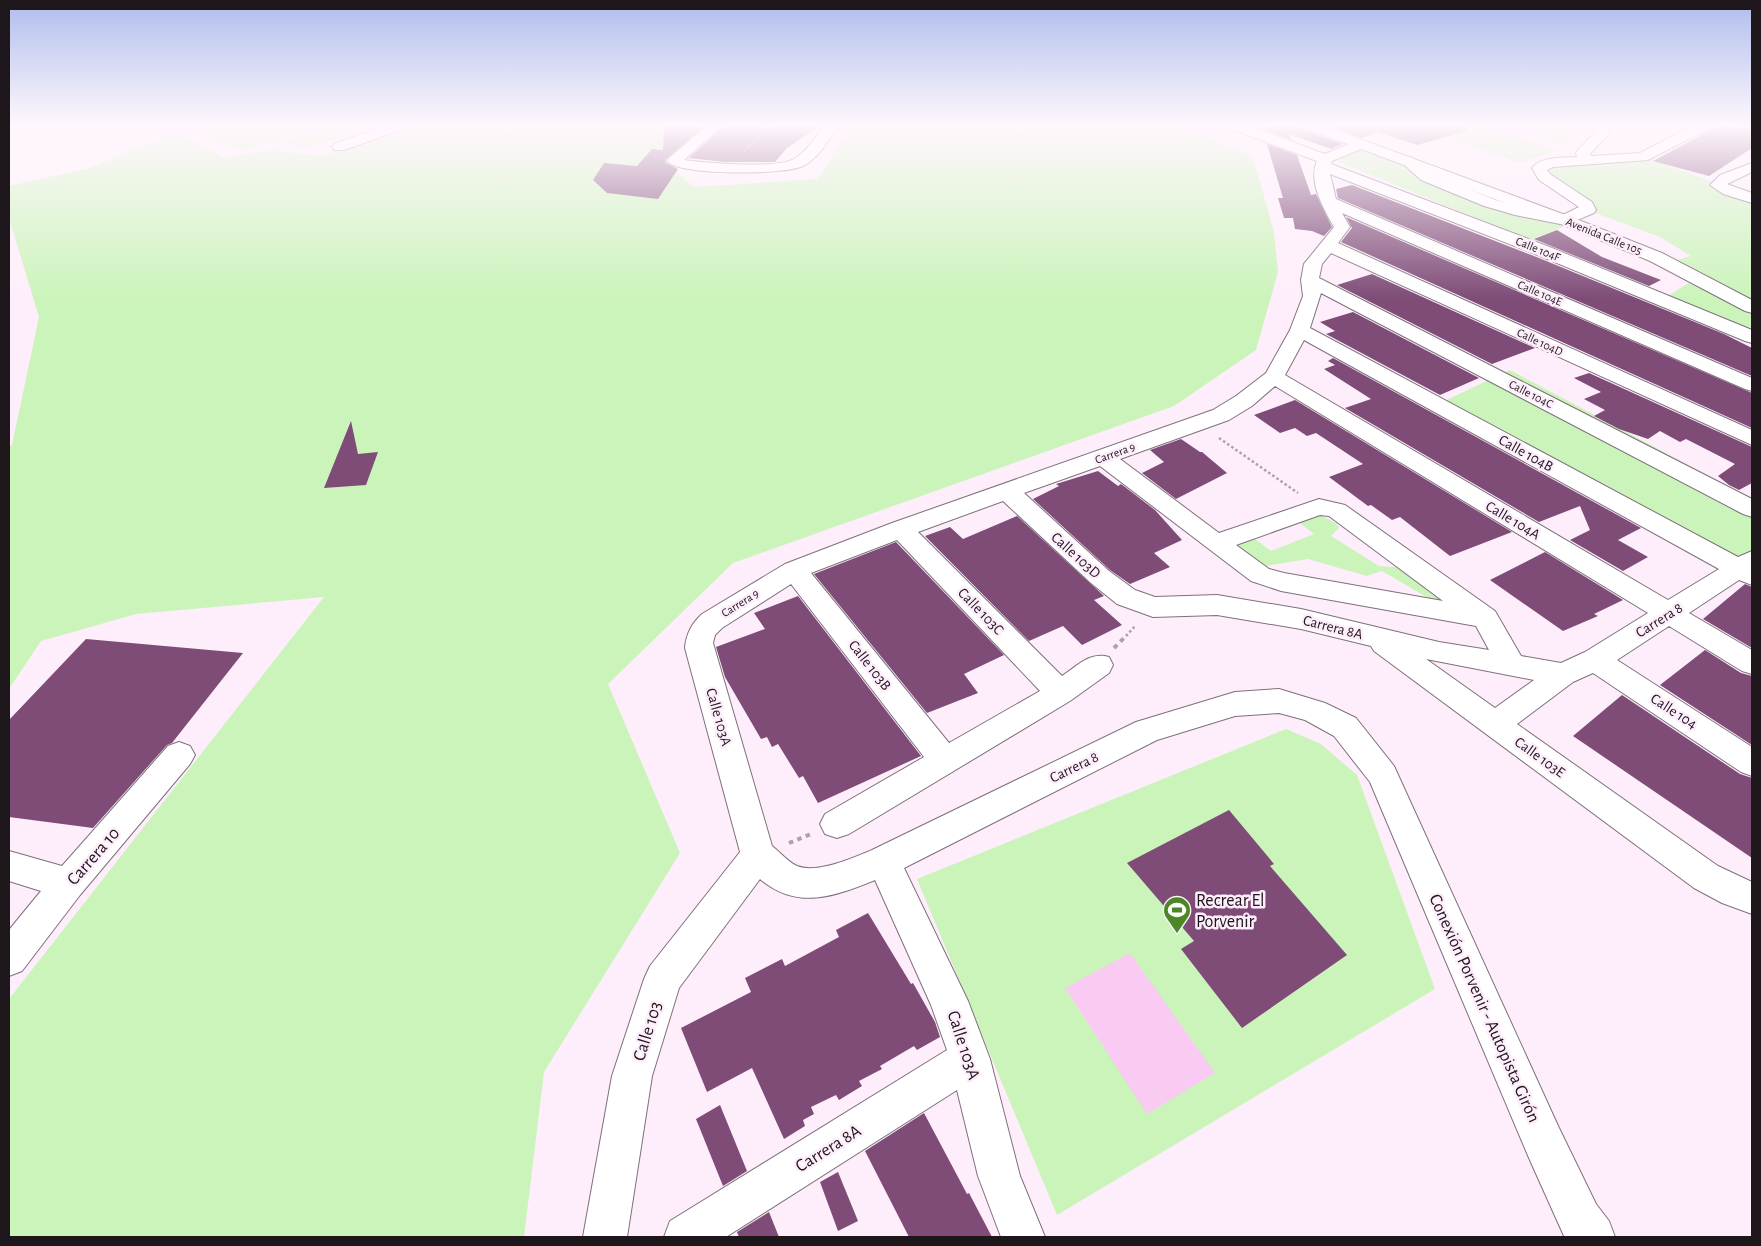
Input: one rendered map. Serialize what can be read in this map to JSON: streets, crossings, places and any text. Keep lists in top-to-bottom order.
{
  "streets": {
    "street": [
      "Avenida Calle 105",
      "Calle 104F",
      "Calle 104E",
      "Calle 104D",
      "Calle 104C",
      "Carrera 9",
      "Calle 104B",
      "Calle 104A",
      "Calle 103D",
      "Calle 103C",
      "Carrera 8",
      "Carrera 8A",
      "Calle 103B",
      "Calle 104",
      "Calle 103A",
      "Calle 103E",
      "Carrera 10",
      "Conexión Porvenir - Autopista Girón",
      "Calle 103"
    ]
  },
  "crossings": [
    ["Calle 104E", "Carrera 9"],
    ["Calle 104D", "Carrera 9"],
    ["Calle 104C", "Carrera 9"],
    ["Carrera 9", "Calle 104B"],
    ["Carrera 9", "Calle 104A"],
    ["Carrera 9", "Calle 103D"],
    ["Carrera 9", "Calle 103C"],
    ["Carrera 9", "Calle 103B"],
    ["Carrera 9", "Calle 103A"],
    ["Calle 104B", "Carrera 8"],
    ["Calle 104A", "Carrera 8"],
    ["Calle 103D", "Carrera 8A"],
    ["Carrera 8", "Calle 104"],
    ["Carrera 8", "Calle 103A"],
    ["Carrera 8", "Calle 103E"],
    ["Carrera 8", "Conexión Porvenir - Autopista Girón"],
    ["Carrera 8", "Calle 103"],
    ["Carrera 8A", "Calle 103A"],
    ["Carrera 8A", "Calle 103E"],
    ["Calle 103A", "Calle 103"]
  ],
  "places": {
    "sports": ["Recrear El Porvenir"]
  }
}
